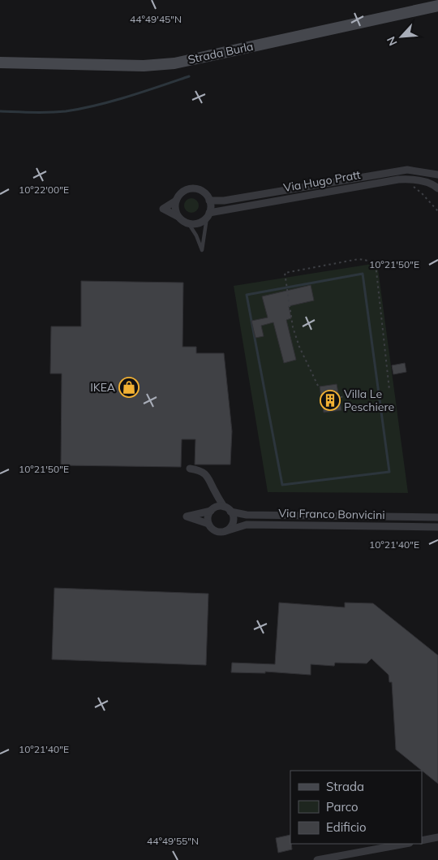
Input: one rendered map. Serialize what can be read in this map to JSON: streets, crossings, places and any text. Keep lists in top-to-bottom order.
{
  "streets": {
    "main road": ["Strada Burla"],
    "street": ["Via Hugo Pratt", "Via Franco Bonvicini"]
  },
  "places": {
    "shop": ["IKEA"],
    "building": ["Villa Le Peschiere"]
  },
  "legend": ["Strada", "Parco", "Edificio"],
  "north": "bottom left",
  "coordinates": [
    "44°49'45\"N",
    "10°22'00\"E",
    "10°21'50\"E",
    "10°21'40\"E",
    "44°49'55\"N"
  ]
}
